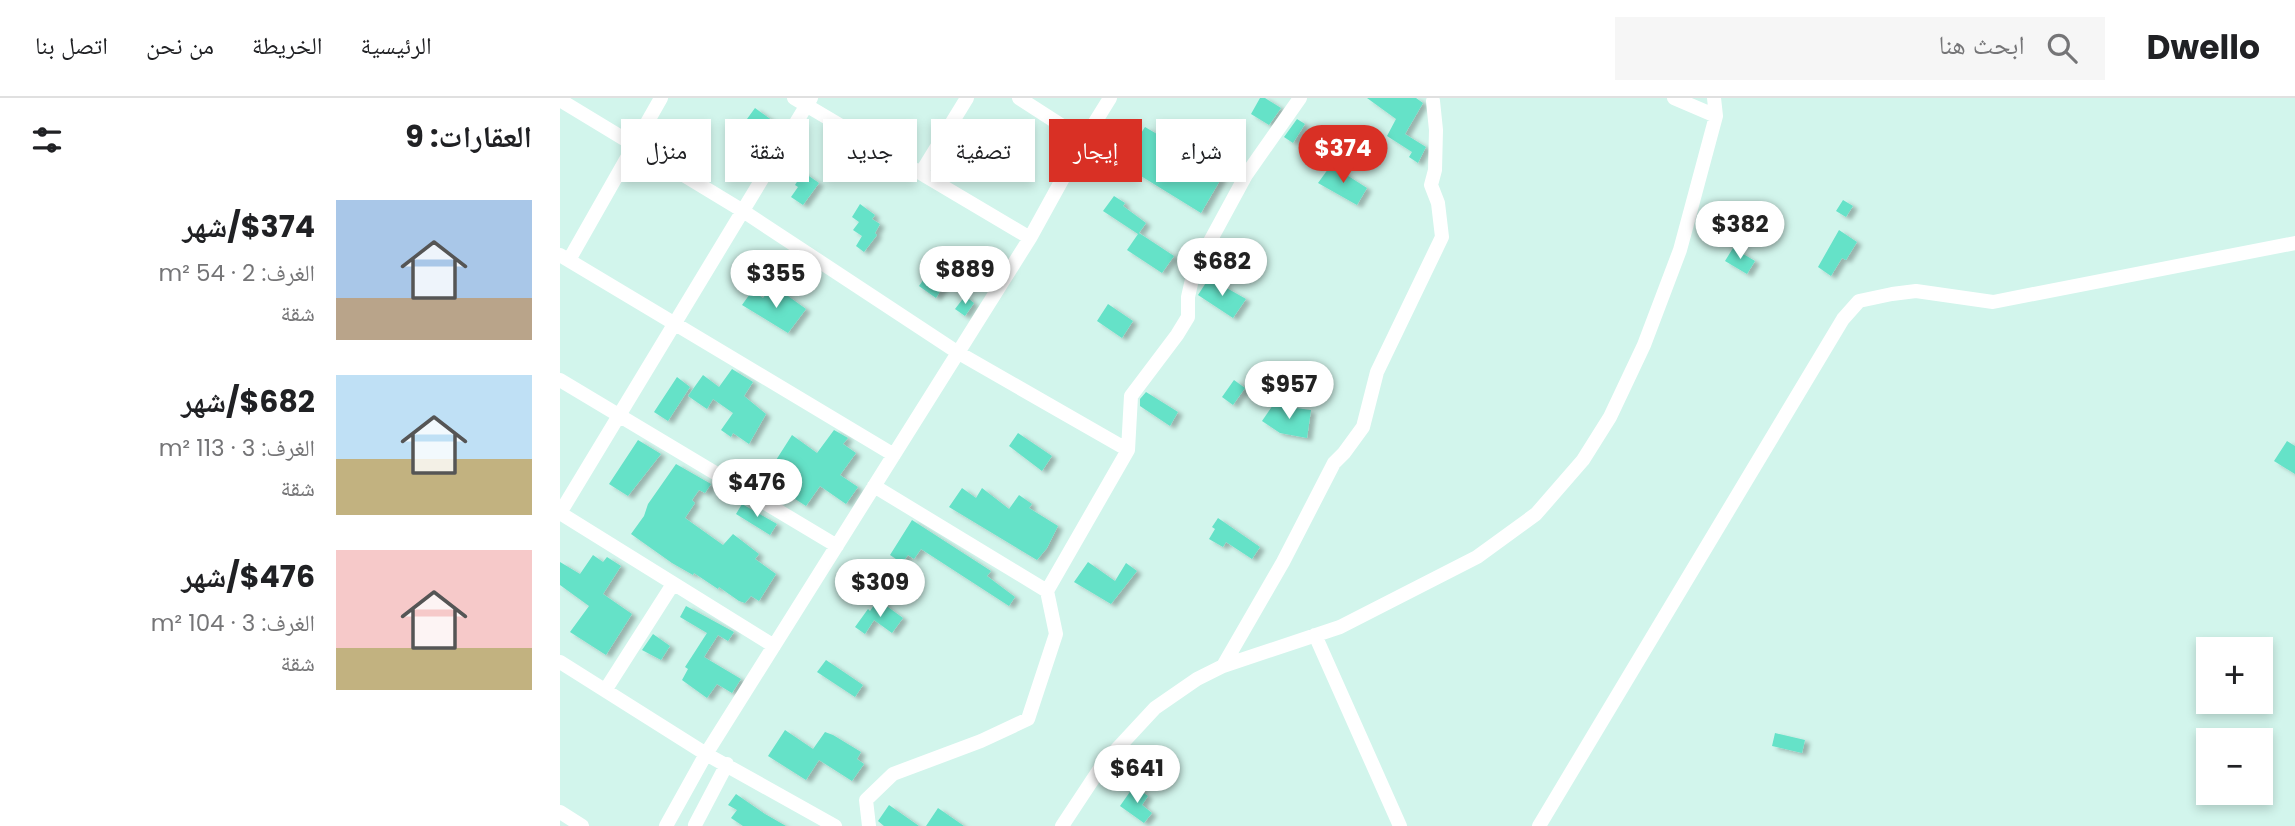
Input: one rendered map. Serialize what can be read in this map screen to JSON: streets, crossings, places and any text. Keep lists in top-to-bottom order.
{
  "page": {
    "header": "Dwello",
    "search": "ابحث هنا",
    "nav": [
      "الرئيسية",
      "الخريطة",
      "من نحن",
      "اتصل بنا"
    ],
    "heading": "العقارات: 9",
    "chip": [
      "شراء",
      "إيجار",
      "تصفية",
      "جديد",
      "شقة",
      "منزل"
    ],
    "price": [
      "$374",
      "$382",
      "$682",
      "$889",
      "$355",
      "$957",
      "$476",
      "$309",
      "$641"
    ],
    "list": [
      {
        "name": "$374/شهر",
        "note": "الغرف: 2 · 54 m² · شقة"
      },
      {
        "name": "$682/شهر",
        "note": "الغرف: 3 · 113 m² · شقة"
      },
      {
        "name": "$476/شهر",
        "note": "الغرف: 3 · 104 m² · شقة"
      }
    ],
    "map_buttons": ["+", "−"]
  }
}
